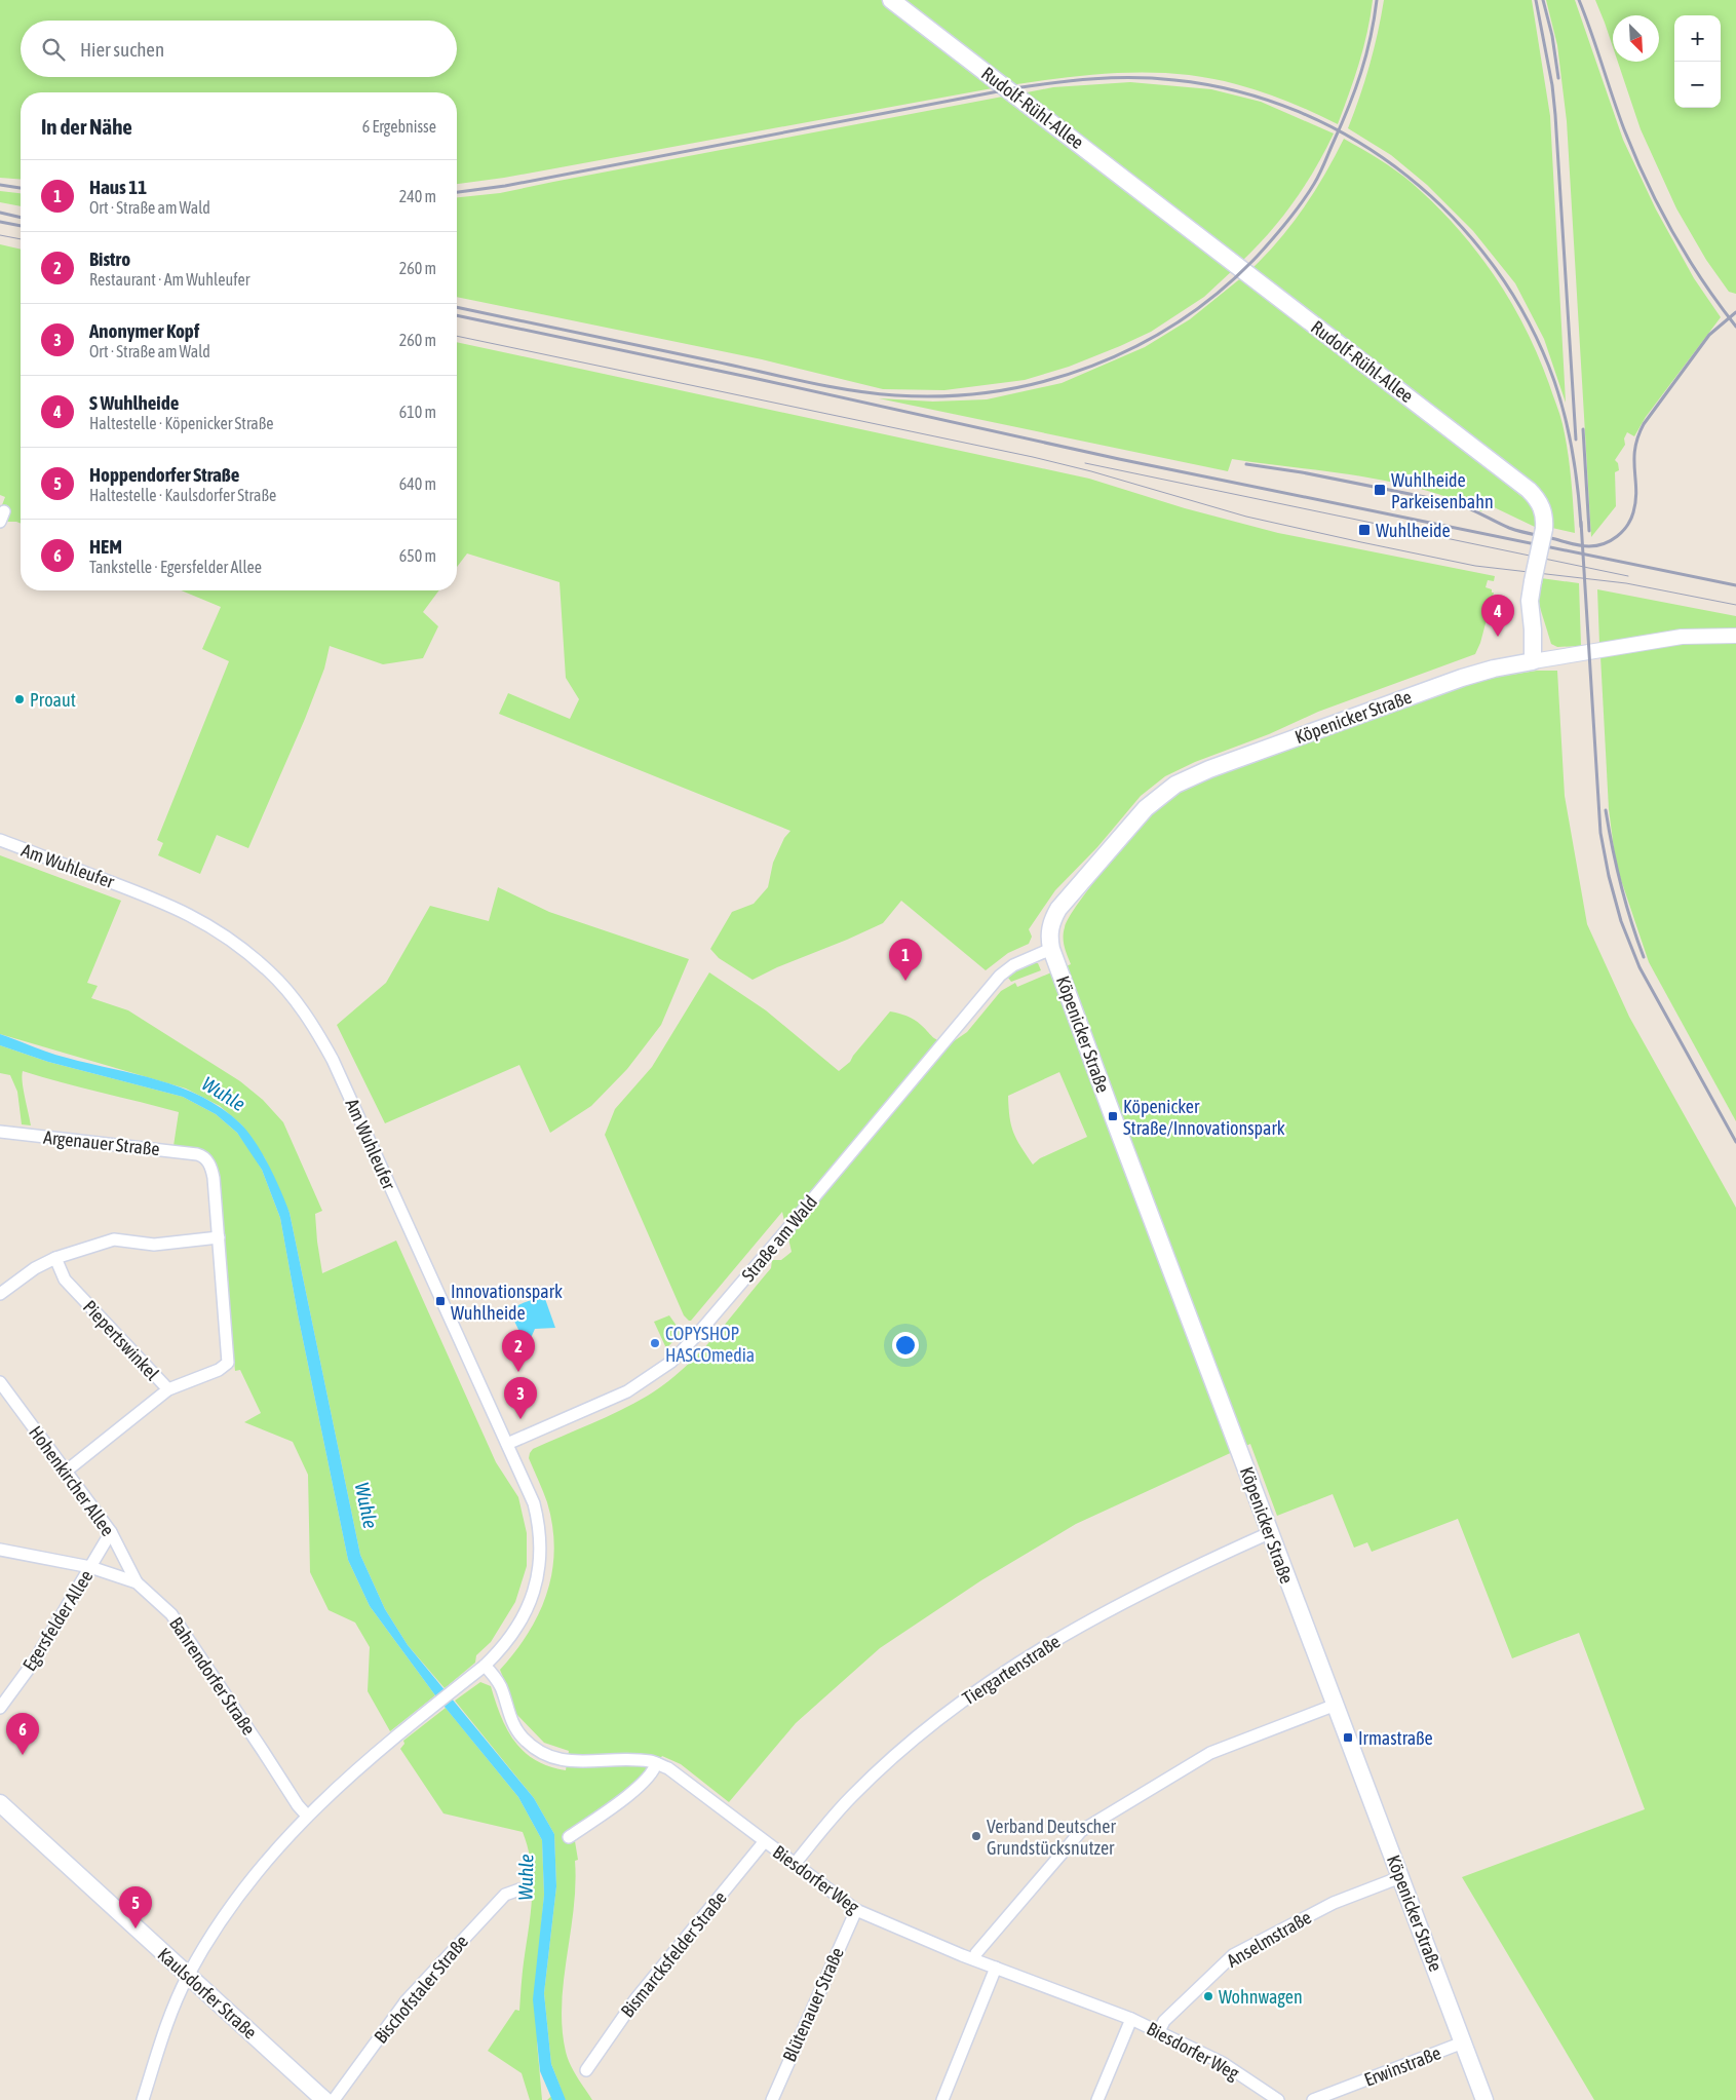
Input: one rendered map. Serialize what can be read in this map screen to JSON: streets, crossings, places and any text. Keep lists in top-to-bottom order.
{
  "streets": {
    "main road": ["Rudolf-Rühl-Allee", "Köpenicker Straße", "Kaulsdorfer Straße"],
    "street": [
      "Am Wuhleufer",
      "Argenauer Straße",
      "Straße am Wald",
      "Piepertswinkel",
      "Hohenkircher Allee",
      "Egersfelder Allee",
      "Tiergartenstraße",
      "Bahrendorfer Straße",
      "Biesdorfer Weg",
      "Anselmstraße",
      "Bismarcksfelder Straße",
      "Bischofstaler Straße",
      "Blütenauer Straße",
      "Erwinstraße"
    ]
  },
  "crossings": [
    ["Rudolf-Rühl-Allee", "Köpenicker Straße"],
    ["Köpenicker Straße", "Straße am Wald"],
    ["Köpenicker Straße", "Tiergartenstraße"],
    ["Köpenicker Straße", "Anselmstraße"],
    ["Köpenicker Straße", "Erwinstraße"],
    ["Am Wuhleufer", "Straße am Wald"],
    ["Am Wuhleufer", "Bahrendorfer Straße"],
    ["Am Wuhleufer", "Biesdorfer Weg"],
    ["Am Wuhleufer", "Kaulsdorfer Straße"],
    ["Argenauer Straße", "Piepertswinkel"],
    ["Hohenkircher Allee", "Egersfelder Allee"],
    ["Hohenkircher Allee", "Bahrendorfer Straße"],
    ["Egersfelder Allee", "Bahrendorfer Straße"],
    ["Tiergartenstraße", "Biesdorfer Weg"],
    ["Biesdorfer Weg", "Anselmstraße"],
    ["Biesdorfer Weg", "Bismarcksfelder Straße"],
    ["Biesdorfer Weg", "Blütenauer Straße"]
  ],
  "water": ["Wuhle"],
  "places": {
    "transit": [
      "Wuhlheide Parkeisenbahn",
      "Wuhlheide",
      "Köpenicker Straße/Innovationspark",
      "Innovationspark Wuhlheide",
      "Irmastraße"
    ],
    "other": [
      "Proaut",
      "COPYSHOP HASCOmedia",
      "Verband Deutscher Grundstücksnutzer",
      "Wohnwagen"
    ]
  },
  "north": "bottom right",
  "page": {
    "map_buttons": ["+", "−"],
    "search": "Hier suchen",
    "heading": ["In der Nähe", "6 Ergebnisse"],
    "list": [
      {
        "mark": "1",
        "name": "Haus 11",
        "note": "Ort · Straße am Wald",
        "value": "240 m"
      },
      {
        "mark": "2",
        "name": "Bistro",
        "note": "Restaurant · Am Wuhleufer",
        "value": "260 m"
      },
      {
        "mark": "3",
        "name": "Anonymer Kopf",
        "note": "Ort · Straße am Wald",
        "value": "260 m"
      },
      {
        "mark": "4",
        "name": "S Wuhlheide",
        "note": "Haltestelle · Köpenicker Straße",
        "value": "610 m"
      },
      {
        "mark": "5",
        "name": "Hoppendorfer Straße",
        "note": "Haltestelle · Kaulsdorfer Straße",
        "value": "640 m"
      },
      {
        "mark": "6",
        "name": "HEM",
        "note": "Tankstelle · Egersfelder Allee",
        "value": "650 m"
      }
    ],
    "pins": [
      "4",
      "1",
      "2",
      "3",
      "6",
      "5"
    ]
  }
}
